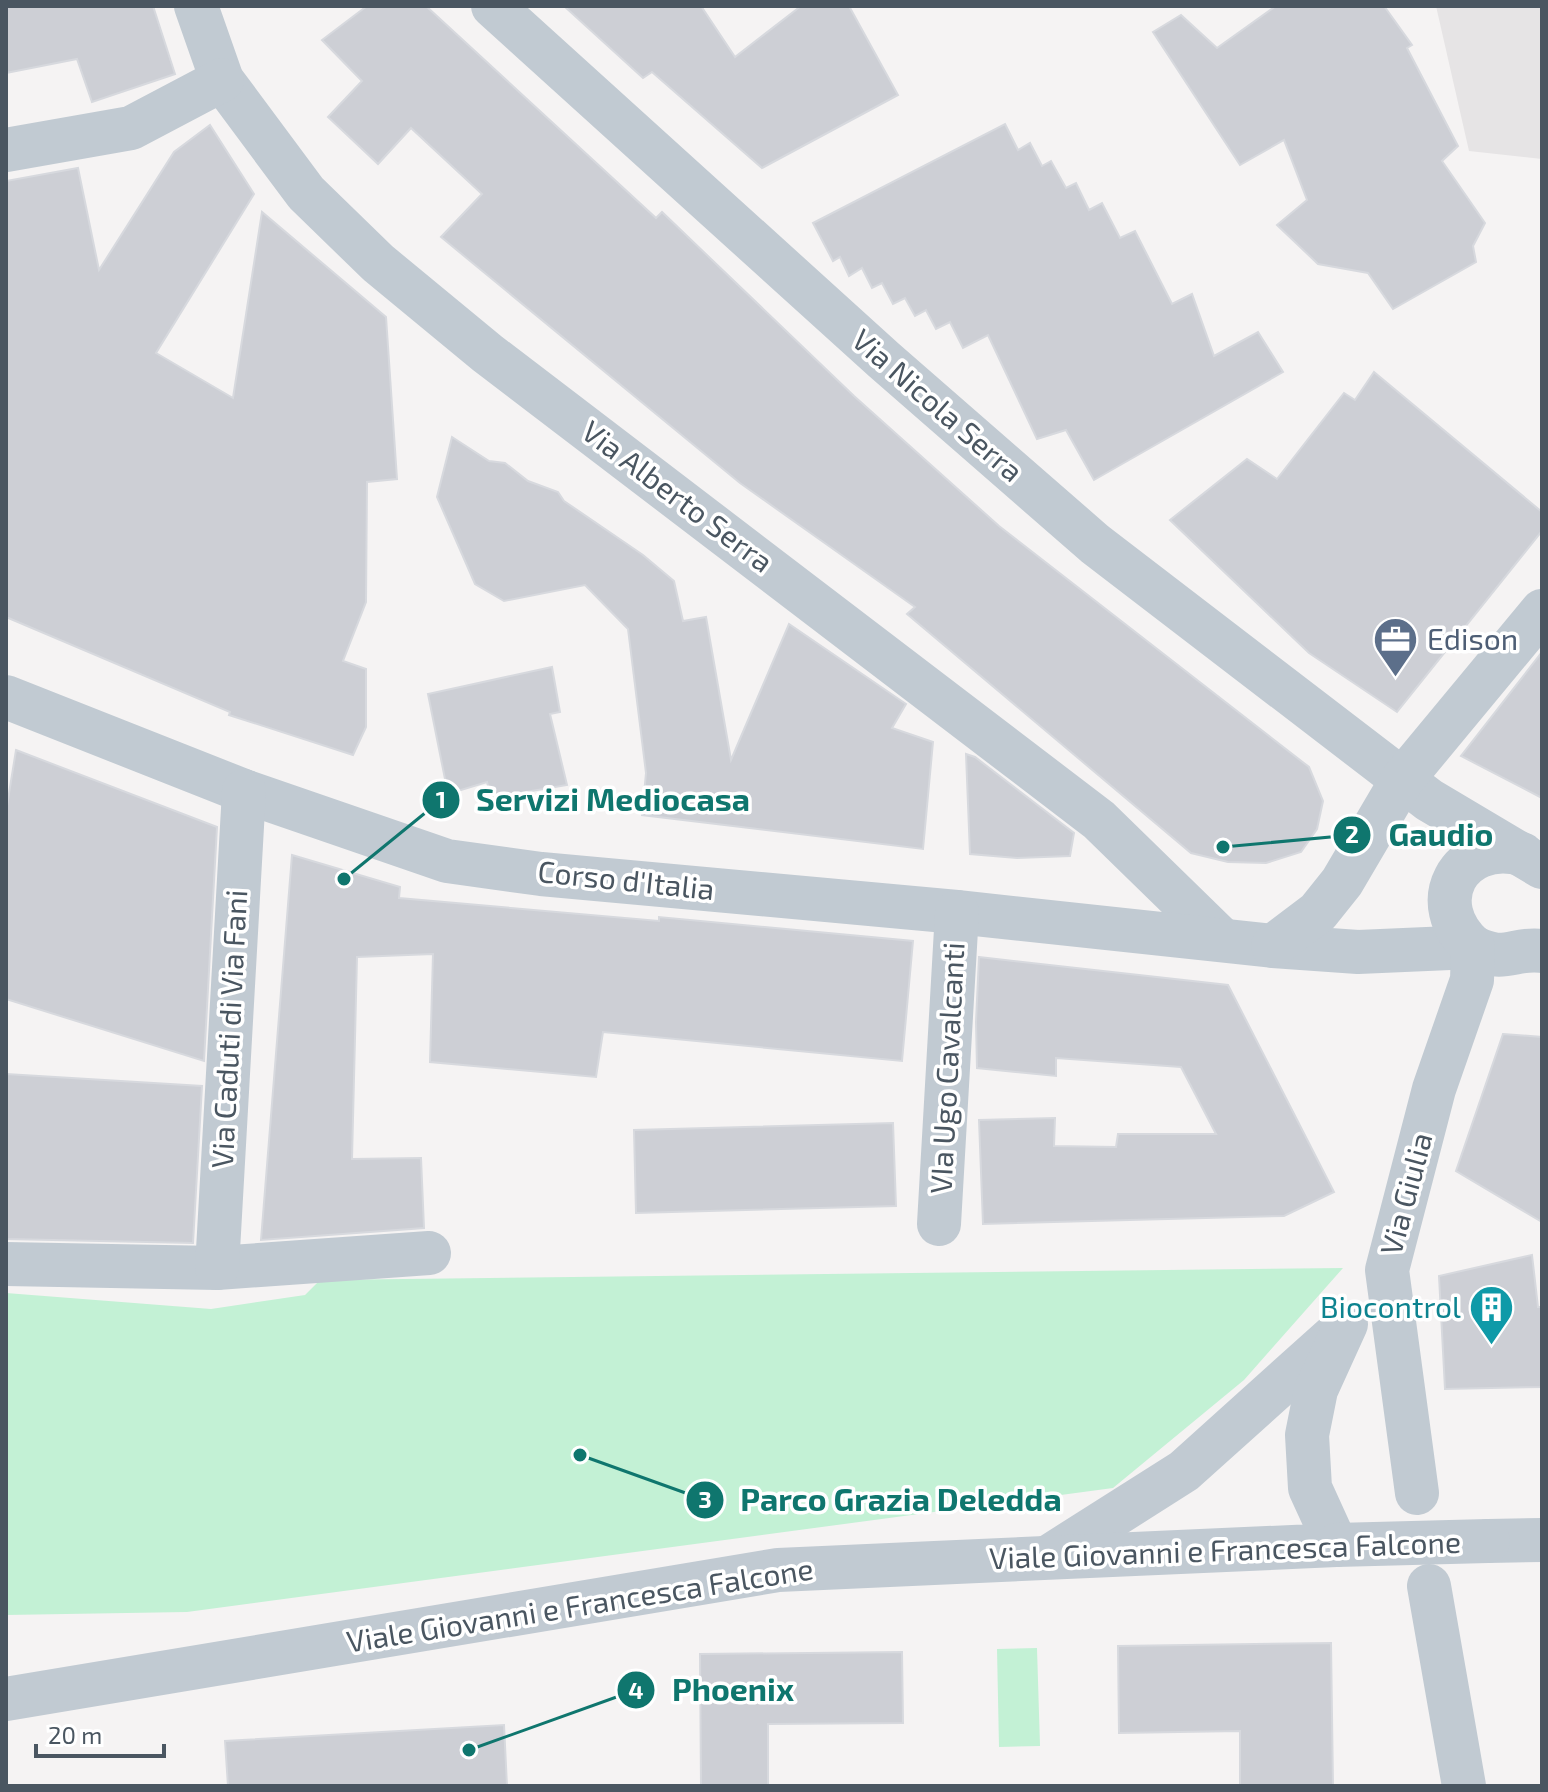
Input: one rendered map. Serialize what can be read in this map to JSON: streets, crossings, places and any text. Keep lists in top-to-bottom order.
{
  "streets": {
    "street": [
      "Via Nicola Serra",
      "Via Alberto Serra",
      "Corso d'Italia",
      "Via Caduti di Via Fani",
      "VIa Ugo Cavalcanti",
      "Via Giulia",
      "Viale Giovanni e Francesca Falcone"
    ]
  },
  "crossings": [
    ["Via Alberto Serra", "Corso d'Italia"],
    ["Corso d'Italia", "Via Caduti di Via Fani"],
    ["Corso d'Italia", "VIa Ugo Cavalcanti"],
    ["Corso d'Italia", "Via Giulia"]
  ],
  "places": {
    "office": ["Edison"],
    "other": [
      "Gaudio",
      "Servizi Mediocasa",
      "Parco Grazia Deledda",
      "Phoenix"
    ],
    "building": ["Biocontrol"]
  },
  "scale_bar": "20 m"
}
